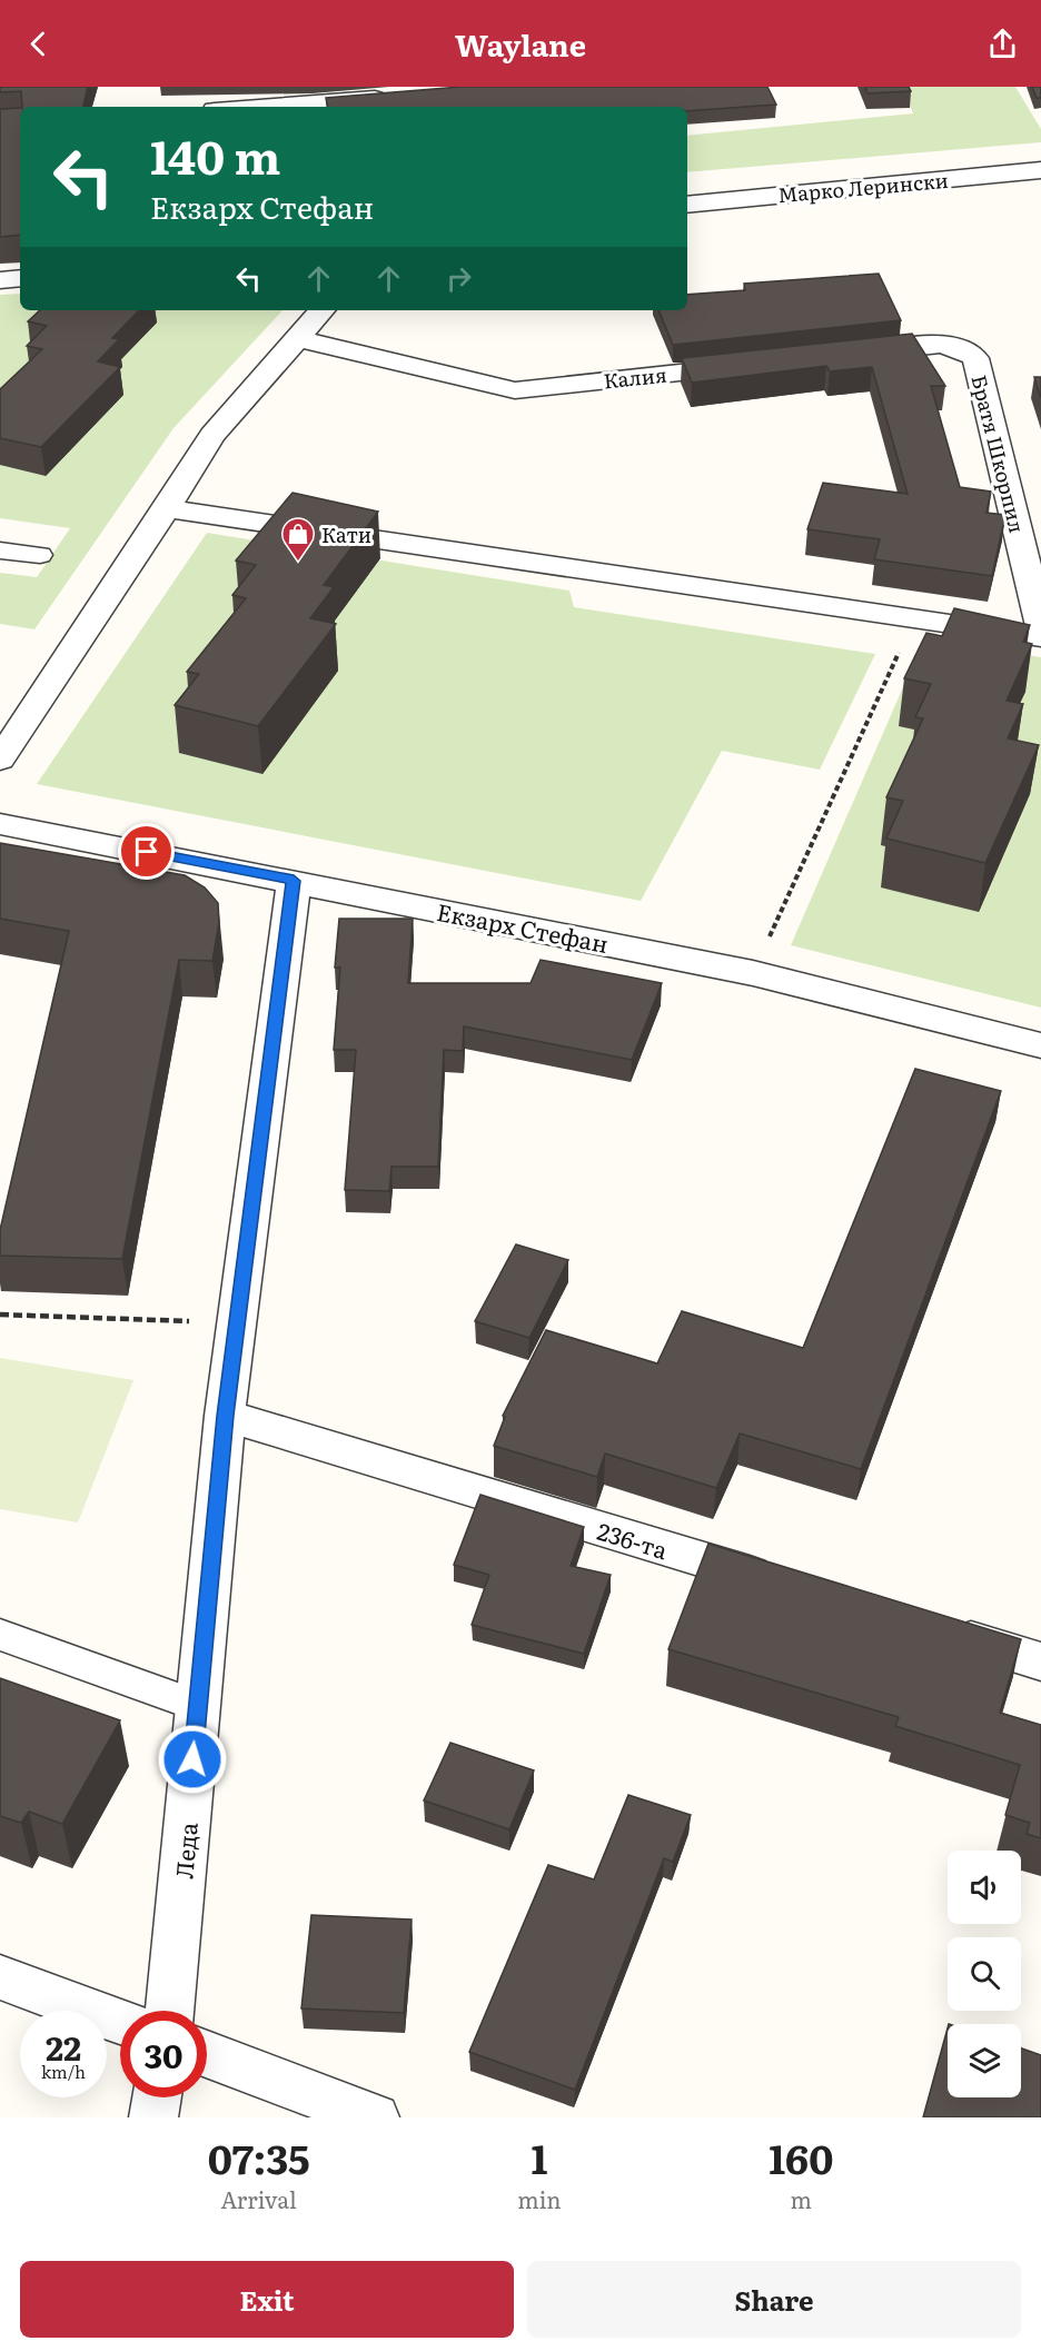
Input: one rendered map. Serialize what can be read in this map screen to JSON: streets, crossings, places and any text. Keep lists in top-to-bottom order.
{
  "streets": {
    "street": [
      "Марко Лерински",
      "Калия",
      "Братя Шкорпил",
      "Екзарх Стефан",
      "236-та",
      "Леда"
    ]
  },
  "crossings": [
    ["Екзарх Стефан", "Леда"],
    ["236-та", "Леда"]
  ],
  "places": {
    "shop": ["Кати"]
  },
  "page": {
    "header": "Waylane",
    "turn": ["140 m", "Екзарх Стефан"],
    "speed": "22 km/h",
    "limit": "30",
    "eta": [
      "07:35",
      "Arrival",
      "1",
      "min",
      "160",
      "m"
    ],
    "buttons": ["Exit", "Share"]
  }
}
